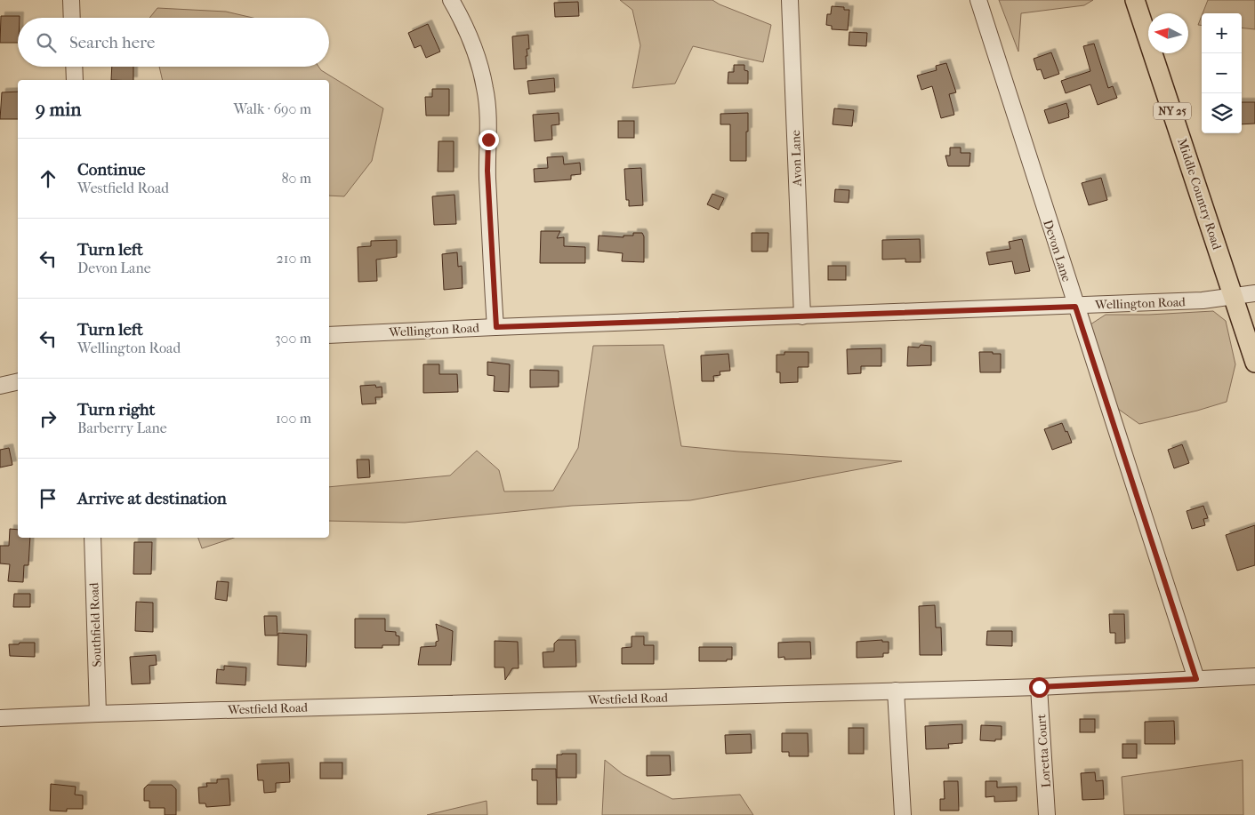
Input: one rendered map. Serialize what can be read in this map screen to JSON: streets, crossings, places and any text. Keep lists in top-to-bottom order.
{
  "streets": {
    "main road": ["NY 25", "Middle Country Road"],
    "street": [
      "Avon Lane",
      "Devon Lane",
      "Wellington Road",
      "Southfield Road",
      "Westfield Road",
      "Loretta Court"
    ]
  },
  "crossings": [
    ["Avon Lane", "Wellington Road"],
    ["Middle Country Road", "Wellington Road"],
    ["Devon Lane", "Wellington Road"],
    ["Devon Lane", "Westfield Road"],
    ["Southfield Road", "Westfield Road"],
    ["Westfield Road", "Loretta Court"]
  ],
  "north": "left",
  "page": {
    "map_buttons": ["+", "−"],
    "search": "Search here",
    "heading": ["9 min", "Walk · 690 m"],
    "list": [
      ["Continue", "Westfield Road", "80 m"],
      ["Turn left", "Devon Lane", "210 m"],
      ["Turn left", "Wellington Road", "300 m"],
      ["Turn right", "Barberry Lane", "100 m"],
      "Arrive at destination"
    ]
  }
}
